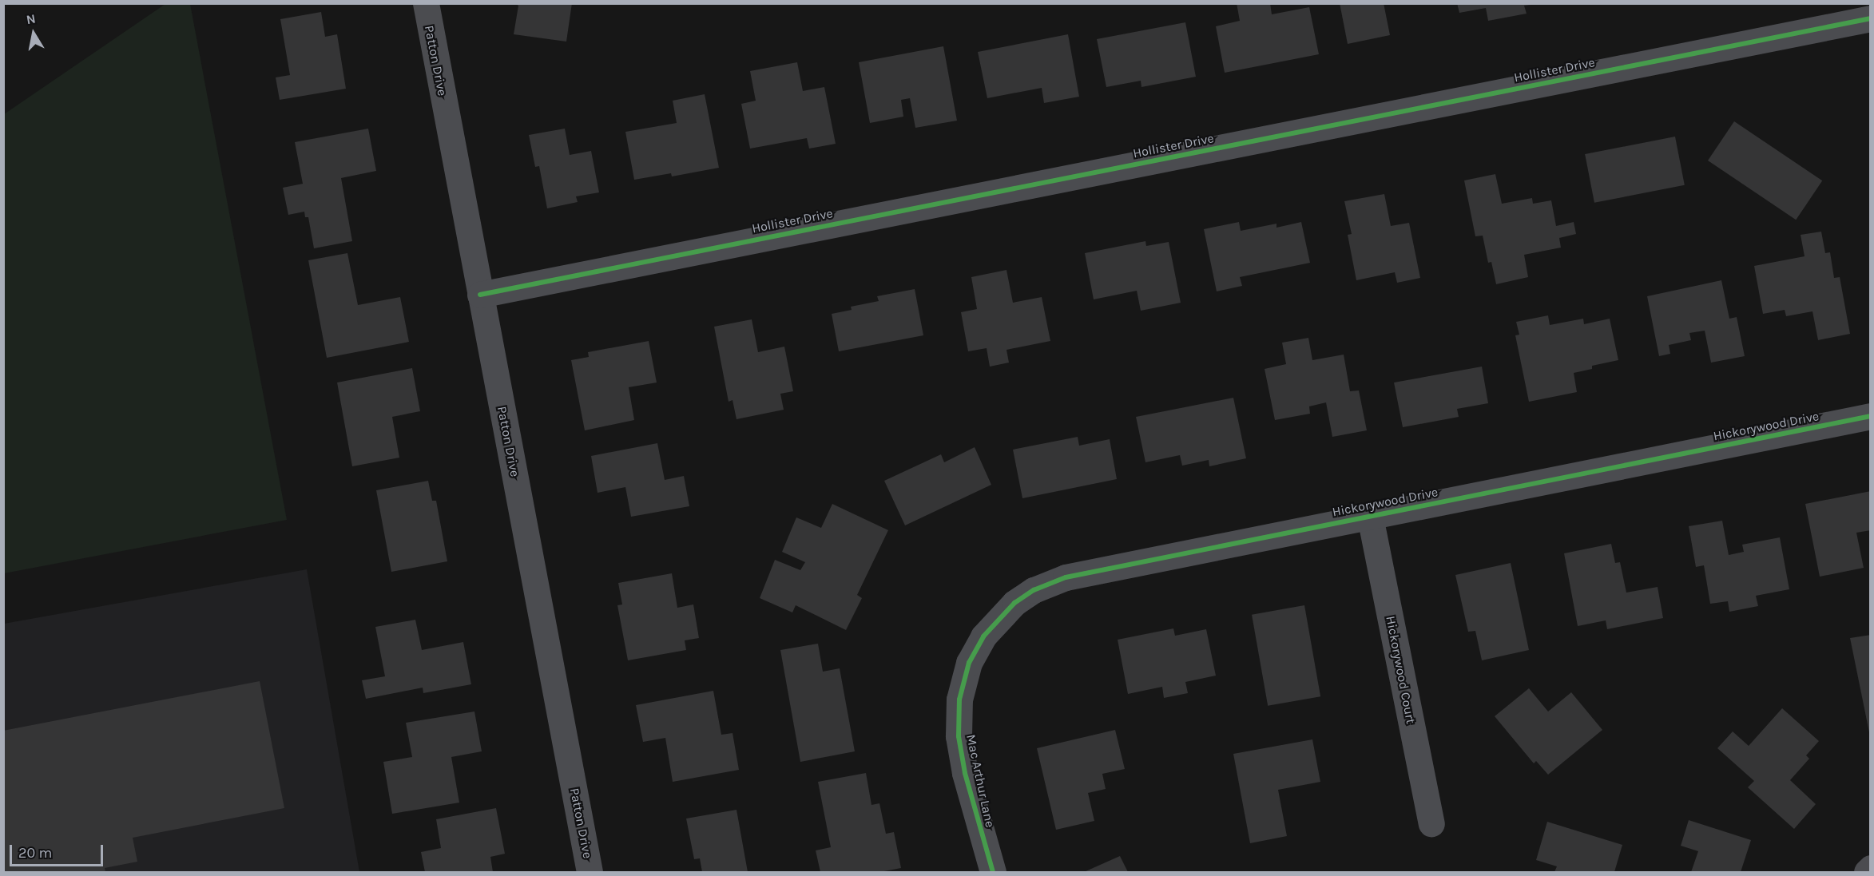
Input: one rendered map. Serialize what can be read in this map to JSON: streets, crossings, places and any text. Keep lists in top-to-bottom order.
{
  "streets": {
    "street": [
      "Patton Drive",
      "Hollister Drive",
      "Hickorywood Drive",
      "Hickorywood Court",
      "Mac Arthur Lane"
    ]
  },
  "crossings": [
    ["Patton Drive", "Hollister Drive"],
    ["Hickorywood Drive", "Hickorywood Court"],
    ["Hickorywood Drive", "Mac Arthur Lane"]
  ],
  "scale_bar": "20 m",
  "north": "top"
}
